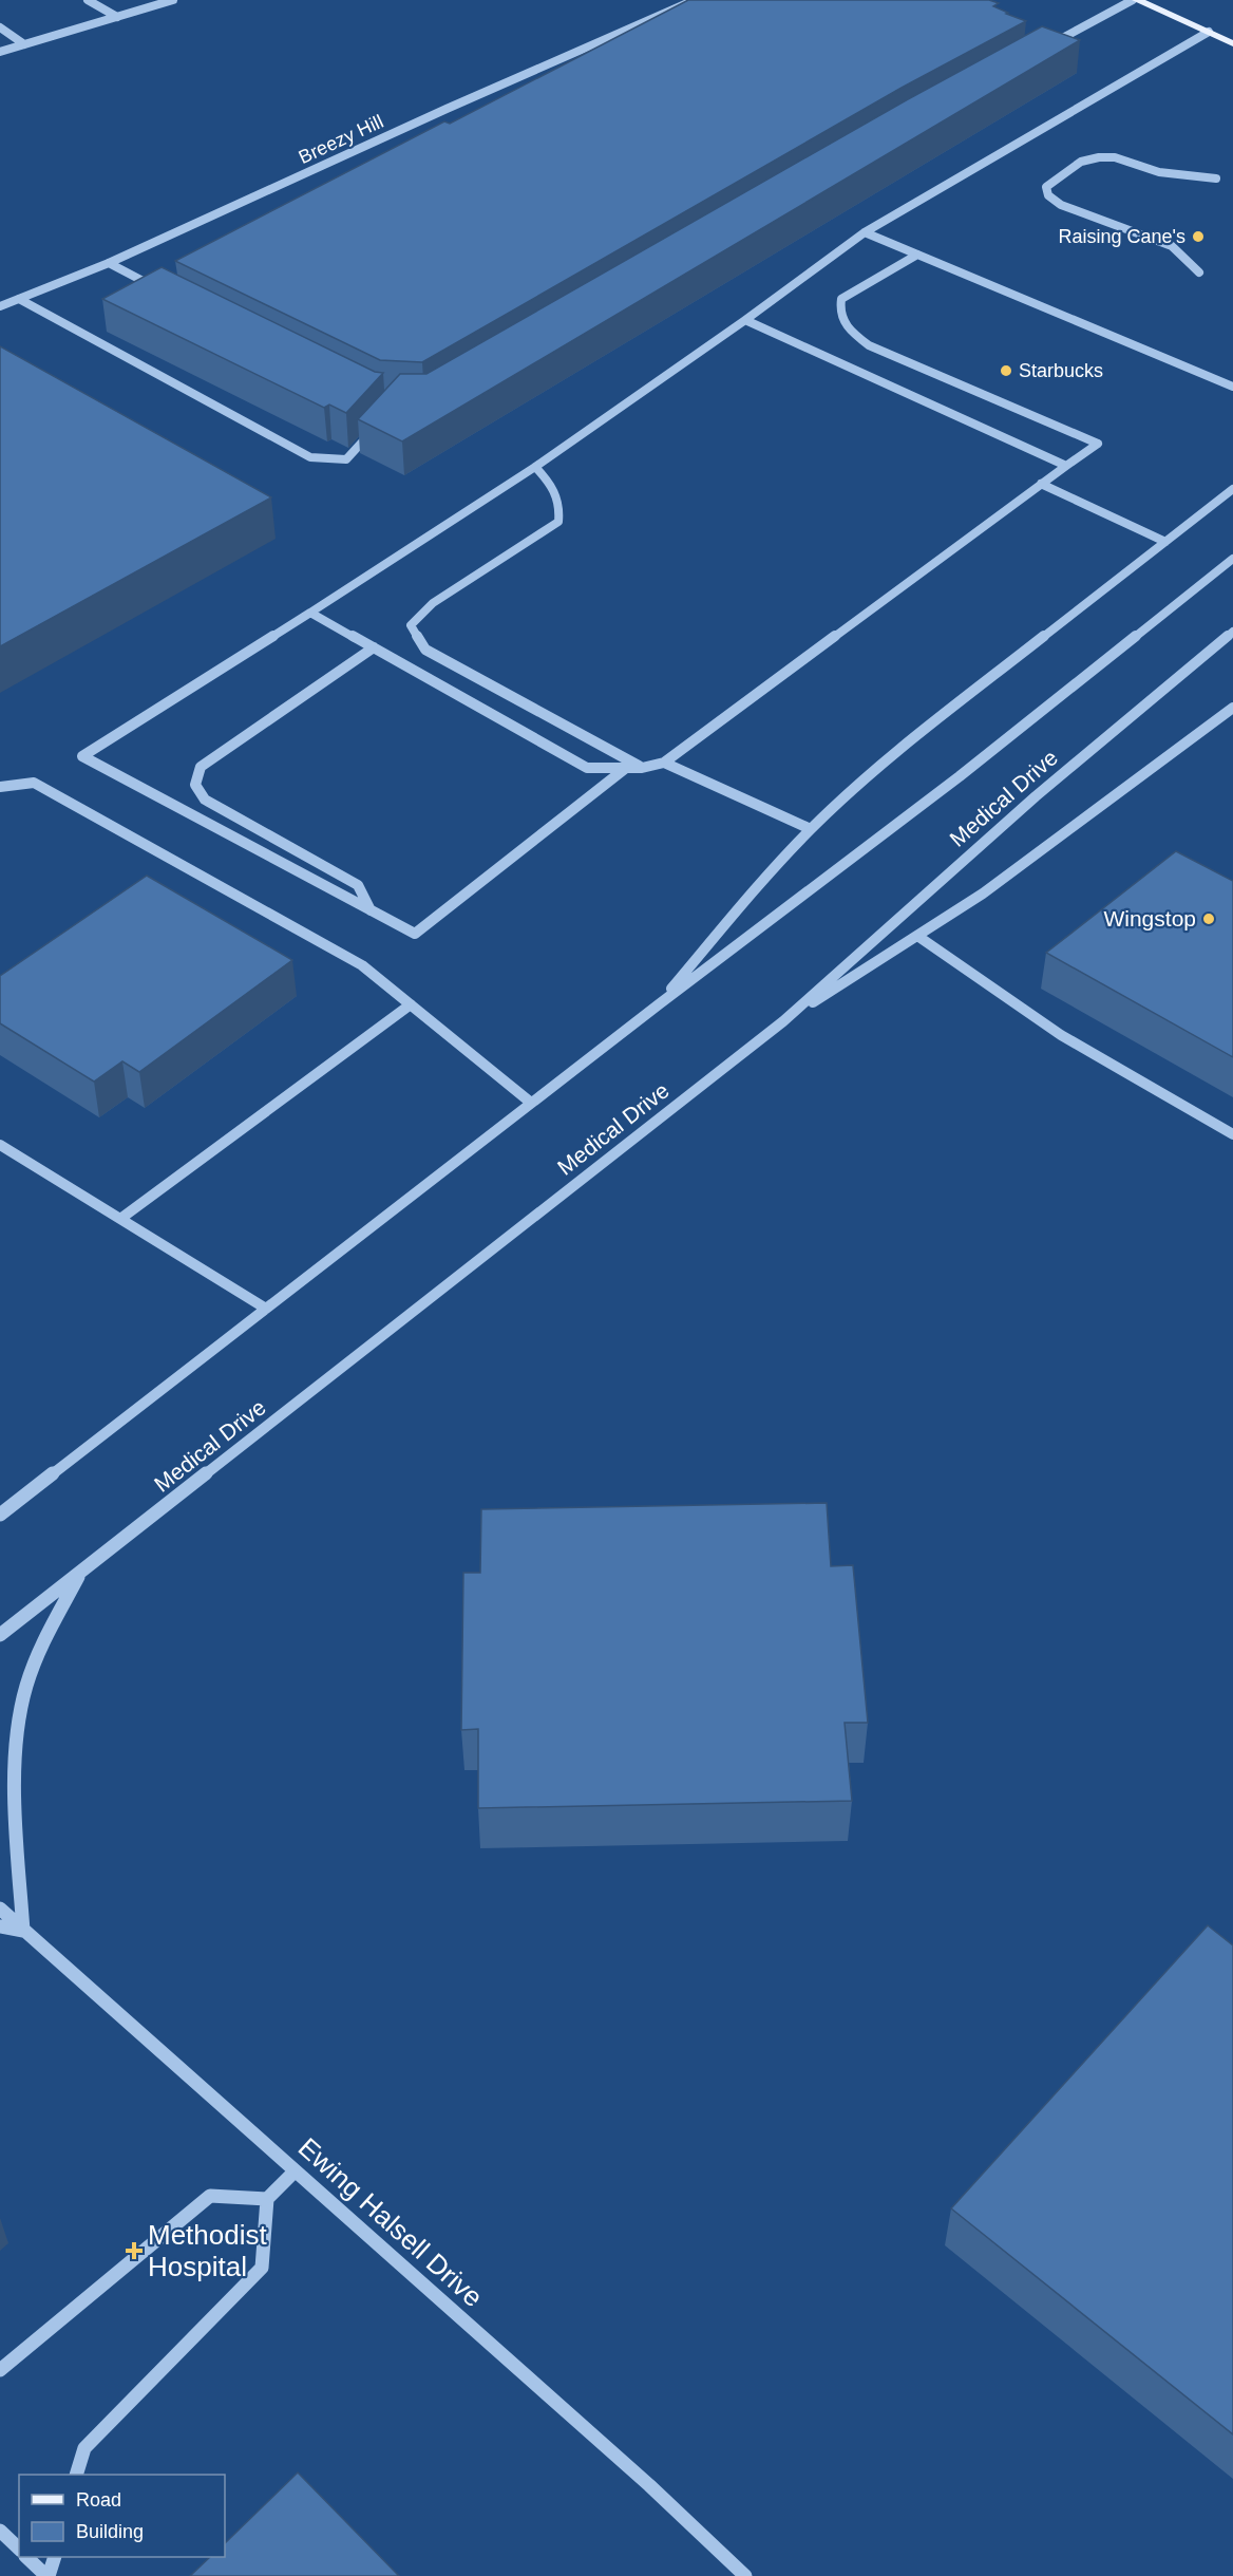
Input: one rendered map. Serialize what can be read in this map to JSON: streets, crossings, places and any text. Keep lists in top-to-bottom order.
{
  "streets": {
    "street": ["Breezy Hill", "Medical Drive", "Ewing Halsell Drive"]
  },
  "places": {
    "other": ["Raising Cane's", "Starbucks", "Wingstop"],
    "health": ["Methodist Hospital"]
  },
  "legend": ["Road", "Building"]
}
